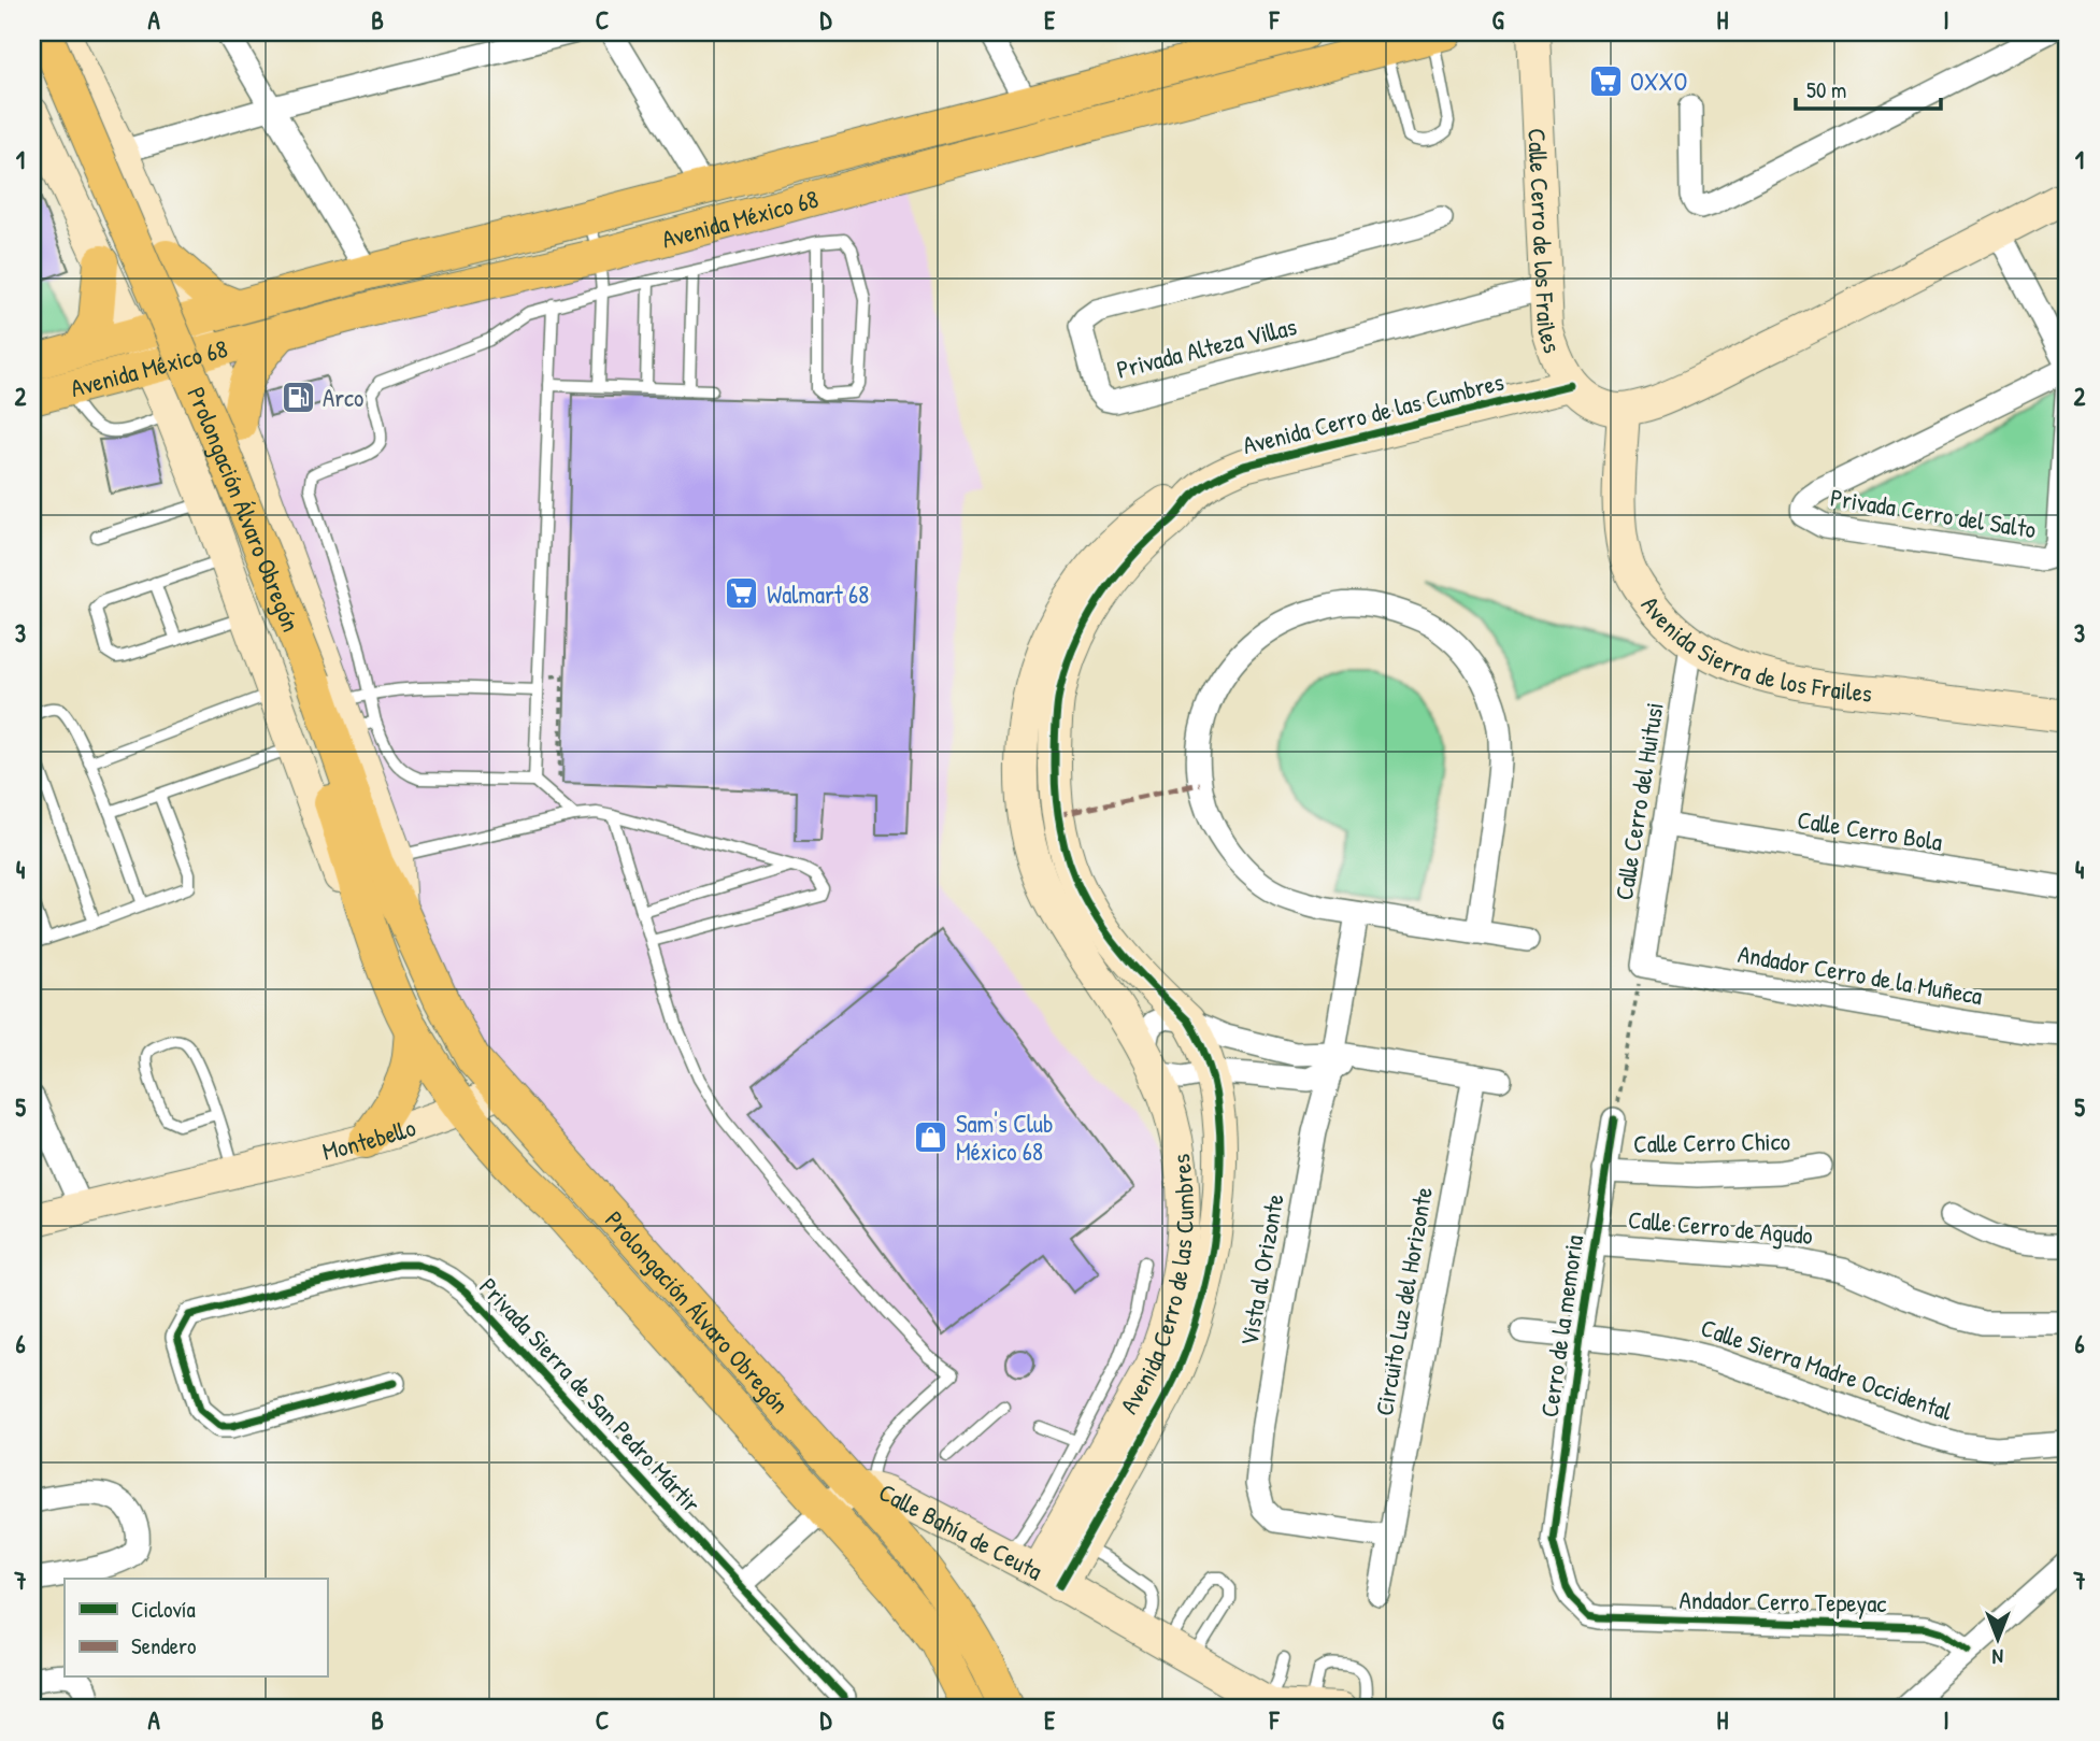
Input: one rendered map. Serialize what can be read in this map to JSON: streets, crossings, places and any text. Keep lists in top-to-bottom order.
{
  "streets": {
    "main road": ["Avenida México 68", "Prolongación Álvaro Obregón"],
    "street": [
      "Calle Cerro de los Frailes",
      "Privada Alteza Villas",
      "Avenida Cerro de las Cumbres",
      "Privada Cerro del Salto",
      "Avenida Sierra de los Frailes",
      "Calle Cerro del Huitusi",
      "Calle Cerro Bola",
      "Andador Cerro de la Muñeca",
      "Montebello",
      "Calle Cerro Chico",
      "Calle Cerro de Agudo",
      "Vista al Orizonte",
      "Circuito Luz del Horizonte",
      "Cerro de la memoria",
      "Calle Sierra Madre Occidental",
      "Privada Sierra de San Pedro Mártir",
      "Calle Bahía de Ceuta",
      "Andador Cerro Tepeyac"
    ]
  },
  "crossings": [
    ["Avenida México 68", "Prolongación Álvaro Obregón"],
    ["Calle Cerro de los Frailes", "Privada Alteza Villas"],
    ["Calle Cerro de los Frailes", "Avenida Cerro de las Cumbres"],
    ["Calle Cerro de los Frailes", "Avenida Sierra de los Frailes"],
    ["Avenida Cerro de las Cumbres", "Calle Bahía de Ceuta"],
    ["Prolongación Álvaro Obregón", "Montebello"],
    ["Prolongación Álvaro Obregón", "Calle Bahía de Ceuta"],
    ["Avenida Sierra de los Frailes", "Calle Cerro del Huitusi"],
    ["Calle Cerro del Huitusi", "Calle Cerro Bola"],
    ["Calle Cerro del Huitusi", "Andador Cerro de la Muñeca"],
    ["Calle Cerro Chico", "Cerro de la memoria"],
    ["Calle Cerro de Agudo", "Cerro de la memoria"],
    ["Vista al Orizonte", "Circuito Luz del Horizonte"],
    ["Cerro de la memoria", "Calle Sierra Madre Occidental"],
    ["Cerro de la memoria", "Andador Cerro Tepeyac"]
  ],
  "places": {
    "supermarket": ["OXXO", "Walmart 68"],
    "fuel station": ["Arco"],
    "shop": ["Sam's Club México 68"]
  },
  "legend": ["Ciclovía", "Sendero"],
  "scale_bar": "50 m",
  "north": "bottom",
  "grid": {
    "columns": [
      "A",
      "B",
      "C",
      "D",
      "E",
      "F",
      "G",
      "H",
      "I"
    ],
    "rows": [
      "1",
      "2",
      "3",
      "4",
      "5",
      "6",
      "7"
    ]
  }
}
